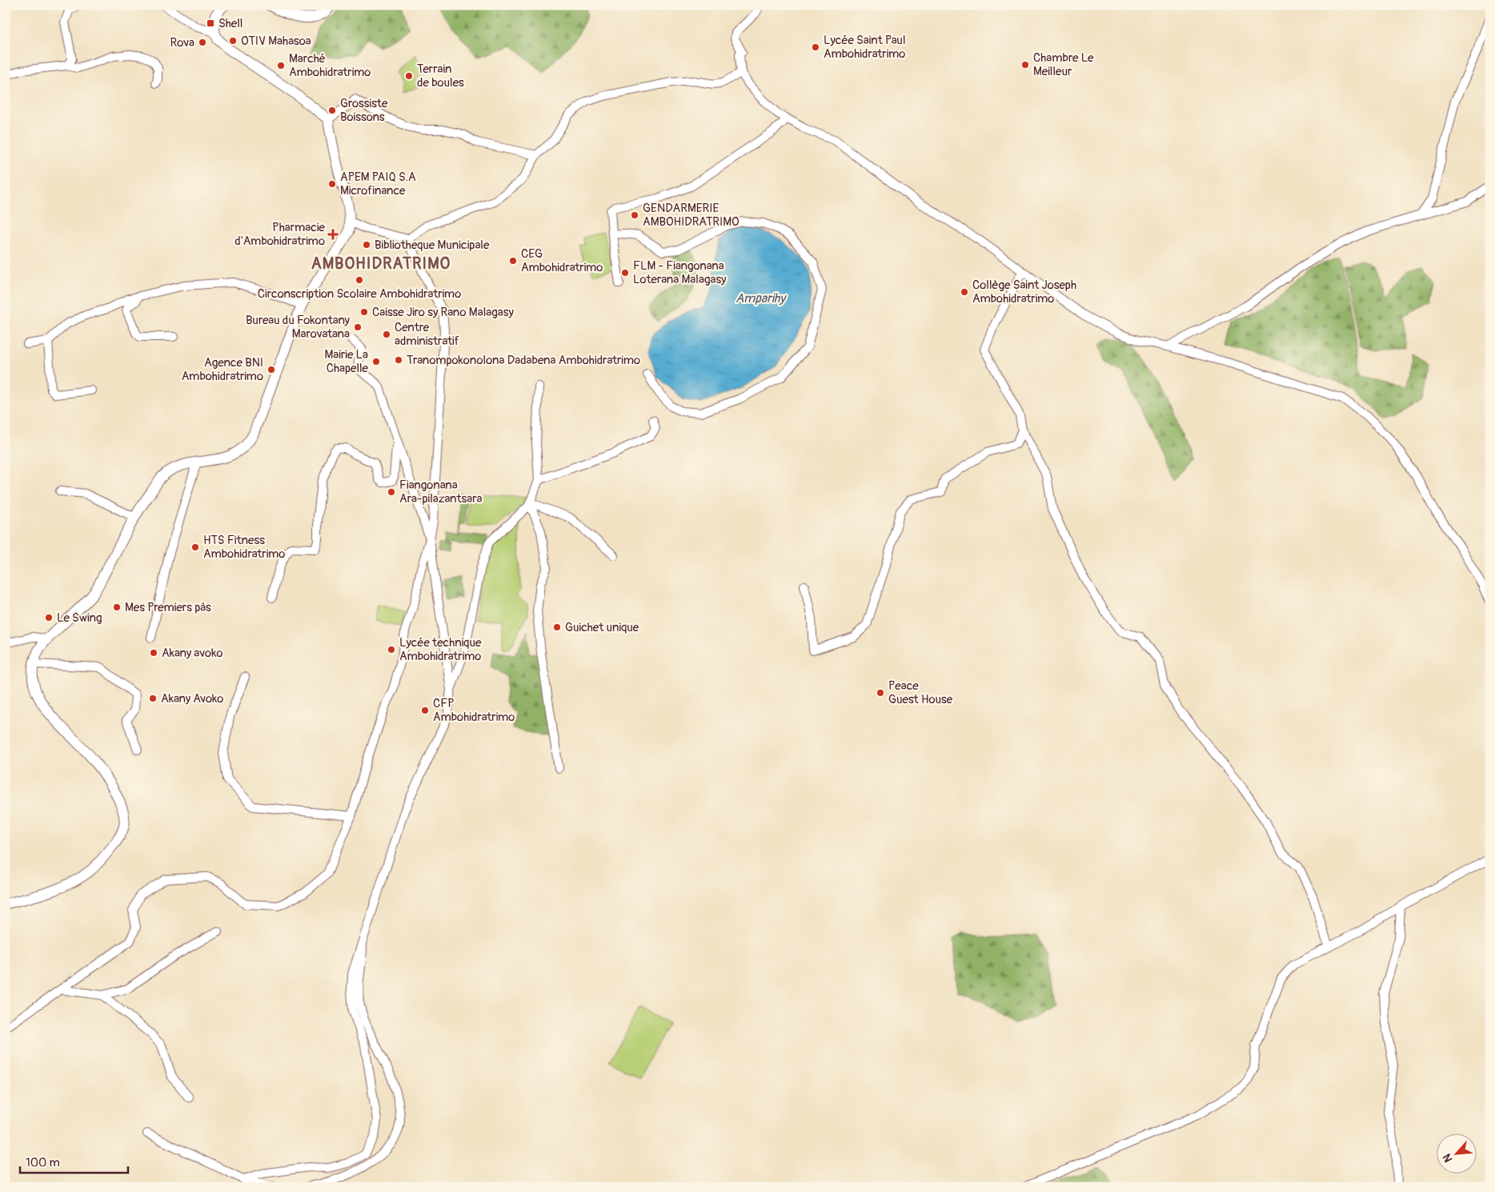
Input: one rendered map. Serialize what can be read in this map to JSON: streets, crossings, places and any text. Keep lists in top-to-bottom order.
{
  "districts": ["AMBOHIDRATRIMO"],
  "water": ["Amparihy"],
  "places": {
    "transit": ["Shell"],
    "other": [
      "OTIV Mahasoa",
      "Rova",
      "Lycée Saint Paul Ambohidratrimo",
      "Chambre Le Meilleur",
      "Marché Ambohidratrimo",
      "Terrain de boules",
      "Grossiste Boissons",
      "APEM PAIQ S.A Microfinance",
      "GENDARMERIE AMBOHIDRATRIMO",
      "Bibliotheque Municipale",
      "CEG Ambohidratrimo",
      "FLM - Fiangonana Loterana Malagasy",
      "Circonscription Scolaire Ambohidratrimo",
      "Collège Saint Joseph Ambohidratrimo",
      "Caisse Jiro sy Rano Malagasy",
      "Bureau du Fokontany Marovatana",
      "Centre administratif",
      "Tranompokonolona Dadabena Ambohidratrimo",
      "Mairie La Chapelle",
      "Agence BNI Ambohidratrimo",
      "Fiangonana Ara-pilazantsara",
      "HTS Fitness Ambohidratrimo",
      "Mes Premiers pàs",
      "Le Swing",
      "Guichet unique",
      "Lycée technique Ambohidratrimo",
      "Akany avoko",
      "Peace Guest House",
      "Akany Avoko",
      "CFP Ambohidratrimo"
    ],
    "health": ["Pharmacie d'Ambohidratrimo"]
  },
  "scale_bar": "100 m",
  "north": "bottom left"
}
